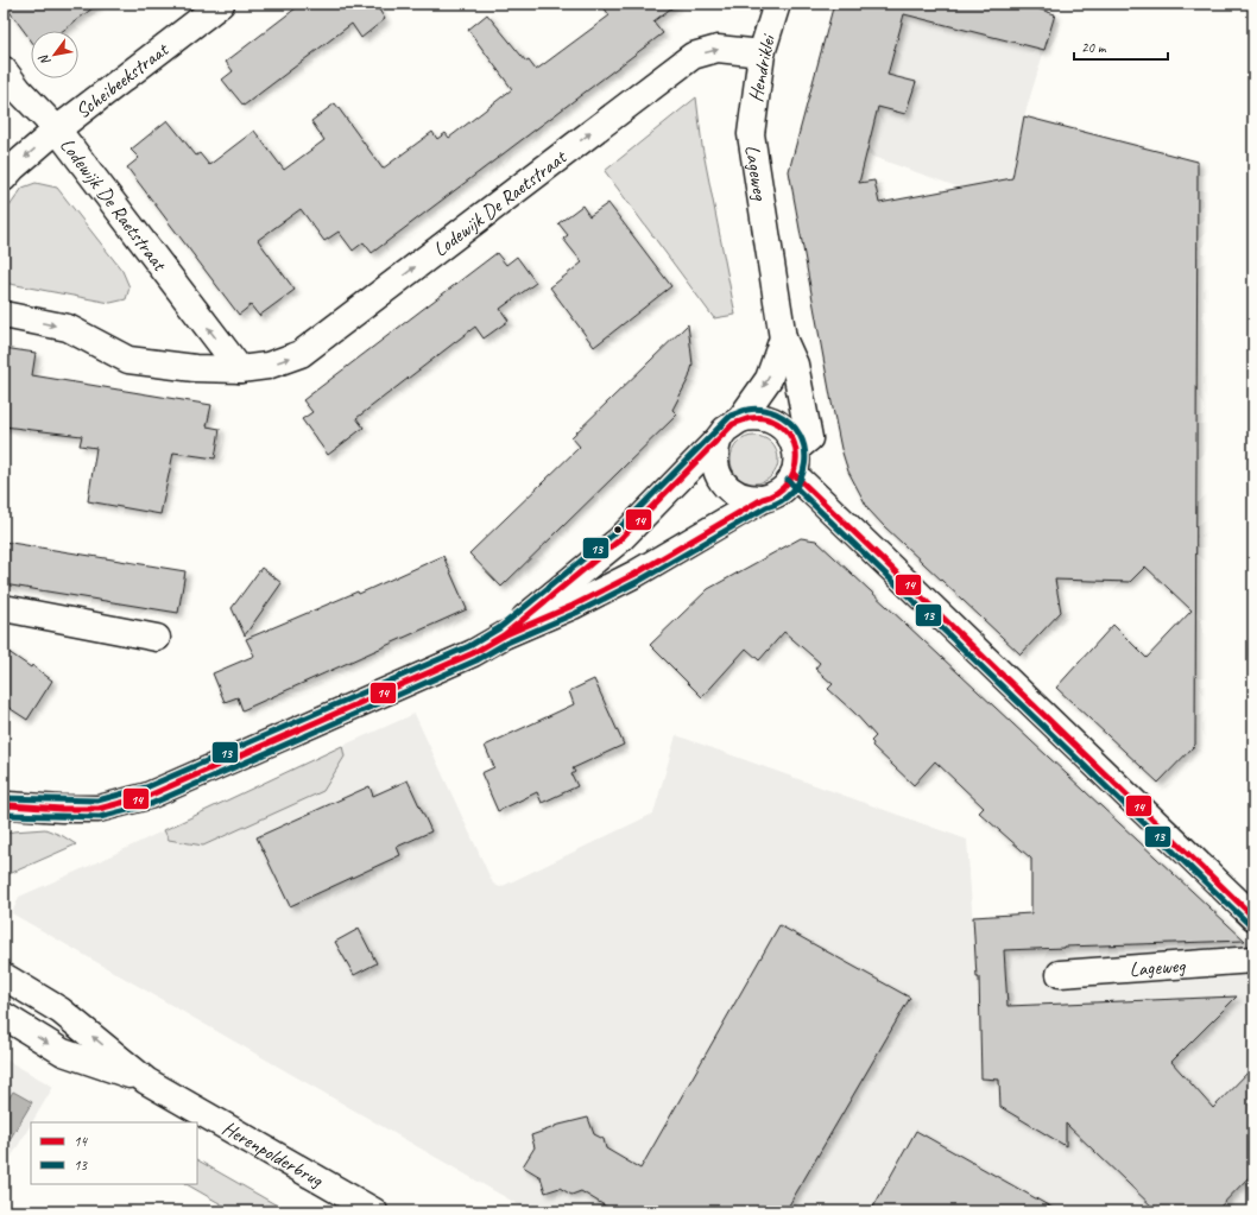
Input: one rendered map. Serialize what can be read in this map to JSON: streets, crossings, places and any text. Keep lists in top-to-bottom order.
{
  "streets": {
    "street": [
      "Hendriklei",
      "Scheibeekstraat",
      "Lageweg",
      "Lodewijk De Raetstraat",
      "Herenpolderbrug"
    ]
  },
  "crossings": [
    ["Hendriklei", "Lageweg"],
    ["Hendriklei", "Lodewijk De Raetstraat"],
    ["Scheibeekstraat", "Lodewijk De Raetstraat"]
  ],
  "lines": ["transit line 13", "transit line 14"],
  "legend": ["14", "13"],
  "scale_bar": "20 m",
  "north": "bottom left"
}
